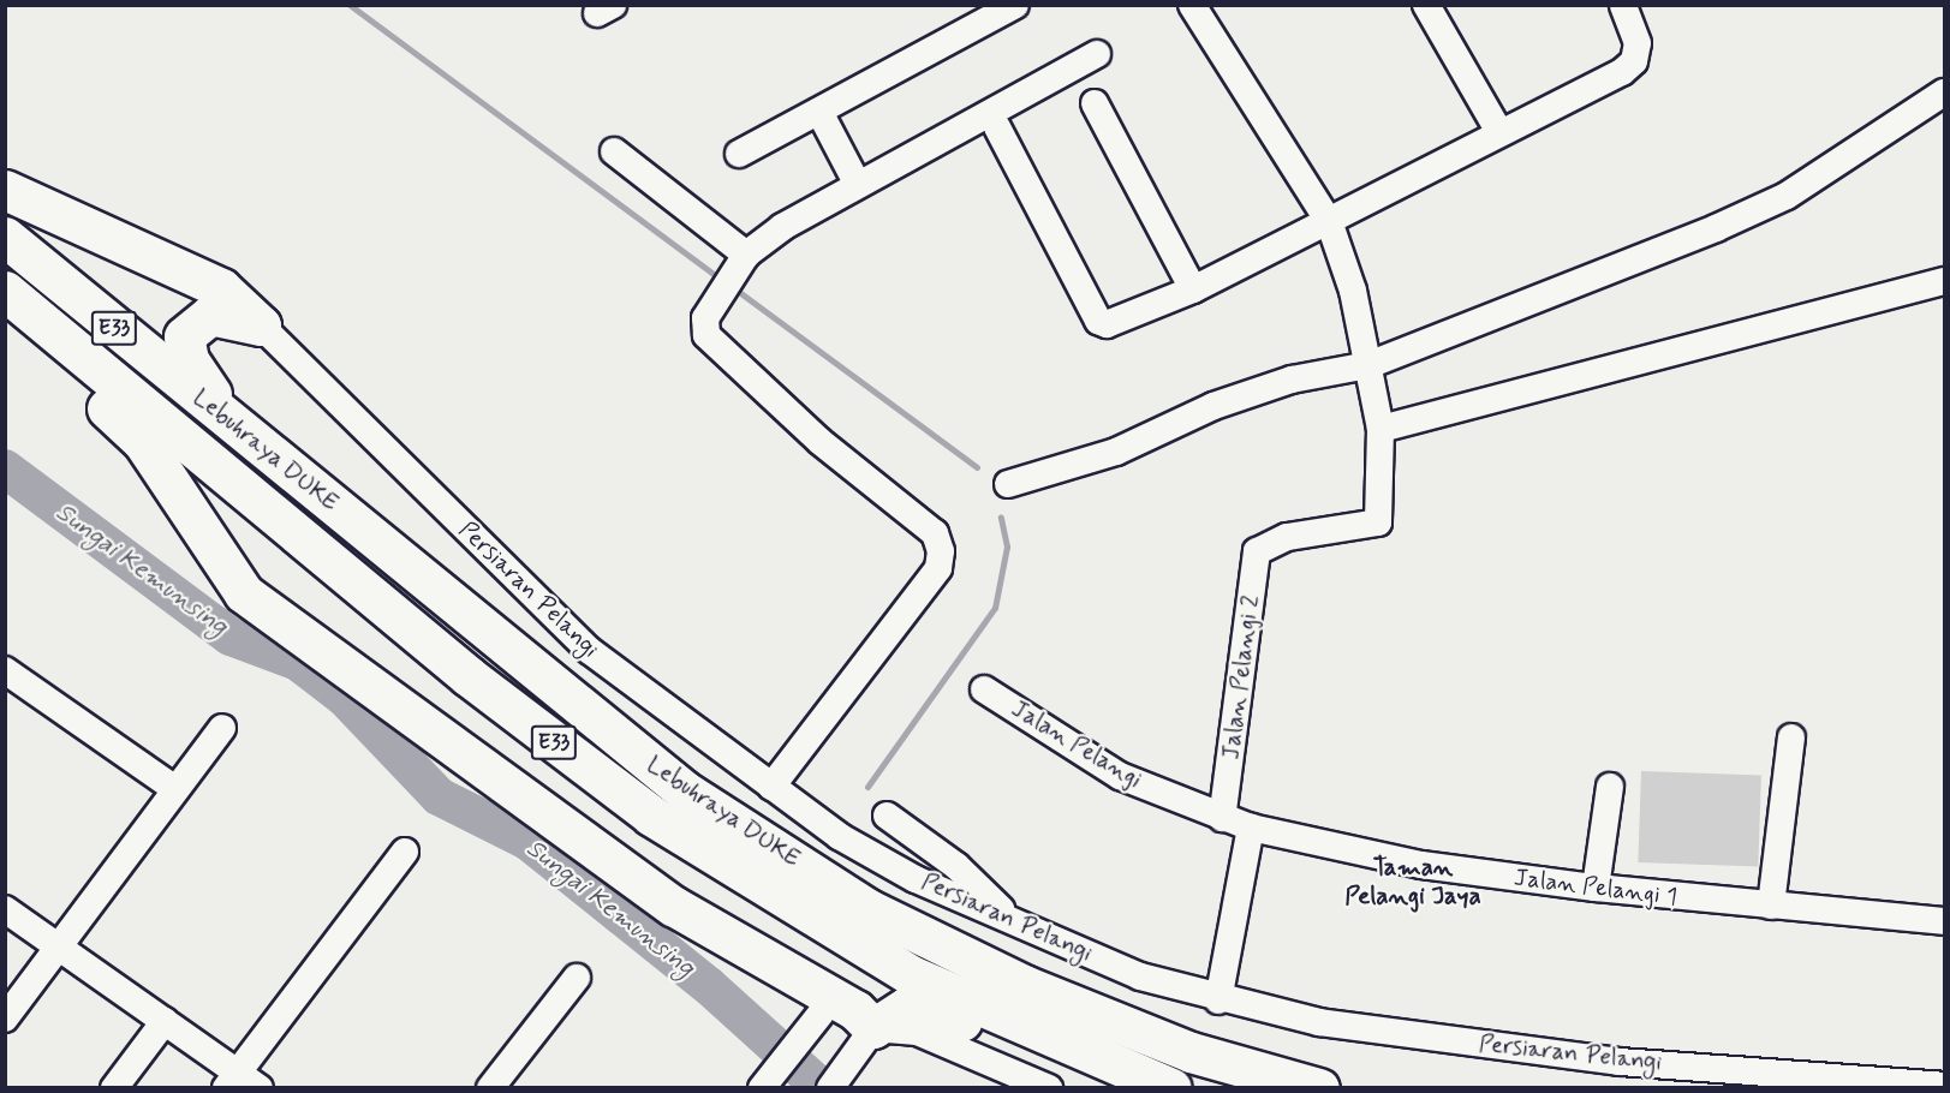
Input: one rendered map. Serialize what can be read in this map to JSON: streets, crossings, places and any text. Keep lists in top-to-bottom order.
{
  "streets": {
    "highway": ["E33", "Lebuhraya DUKE"],
    "street": [
      "Persiaran Pelangi",
      "Jalan Pelangi 2",
      "Jalan Pelangi",
      "Jalan Pelangi 1"
    ]
  },
  "crossings": [
    ["Jalan Pelangi 2", "Jalan Pelangi"],
    ["Jalan Pelangi", "Jalan Pelangi 1"]
  ],
  "districts": ["Taman Pelangi Jaya"],
  "water": ["Sungai Kemunsing"]
}
